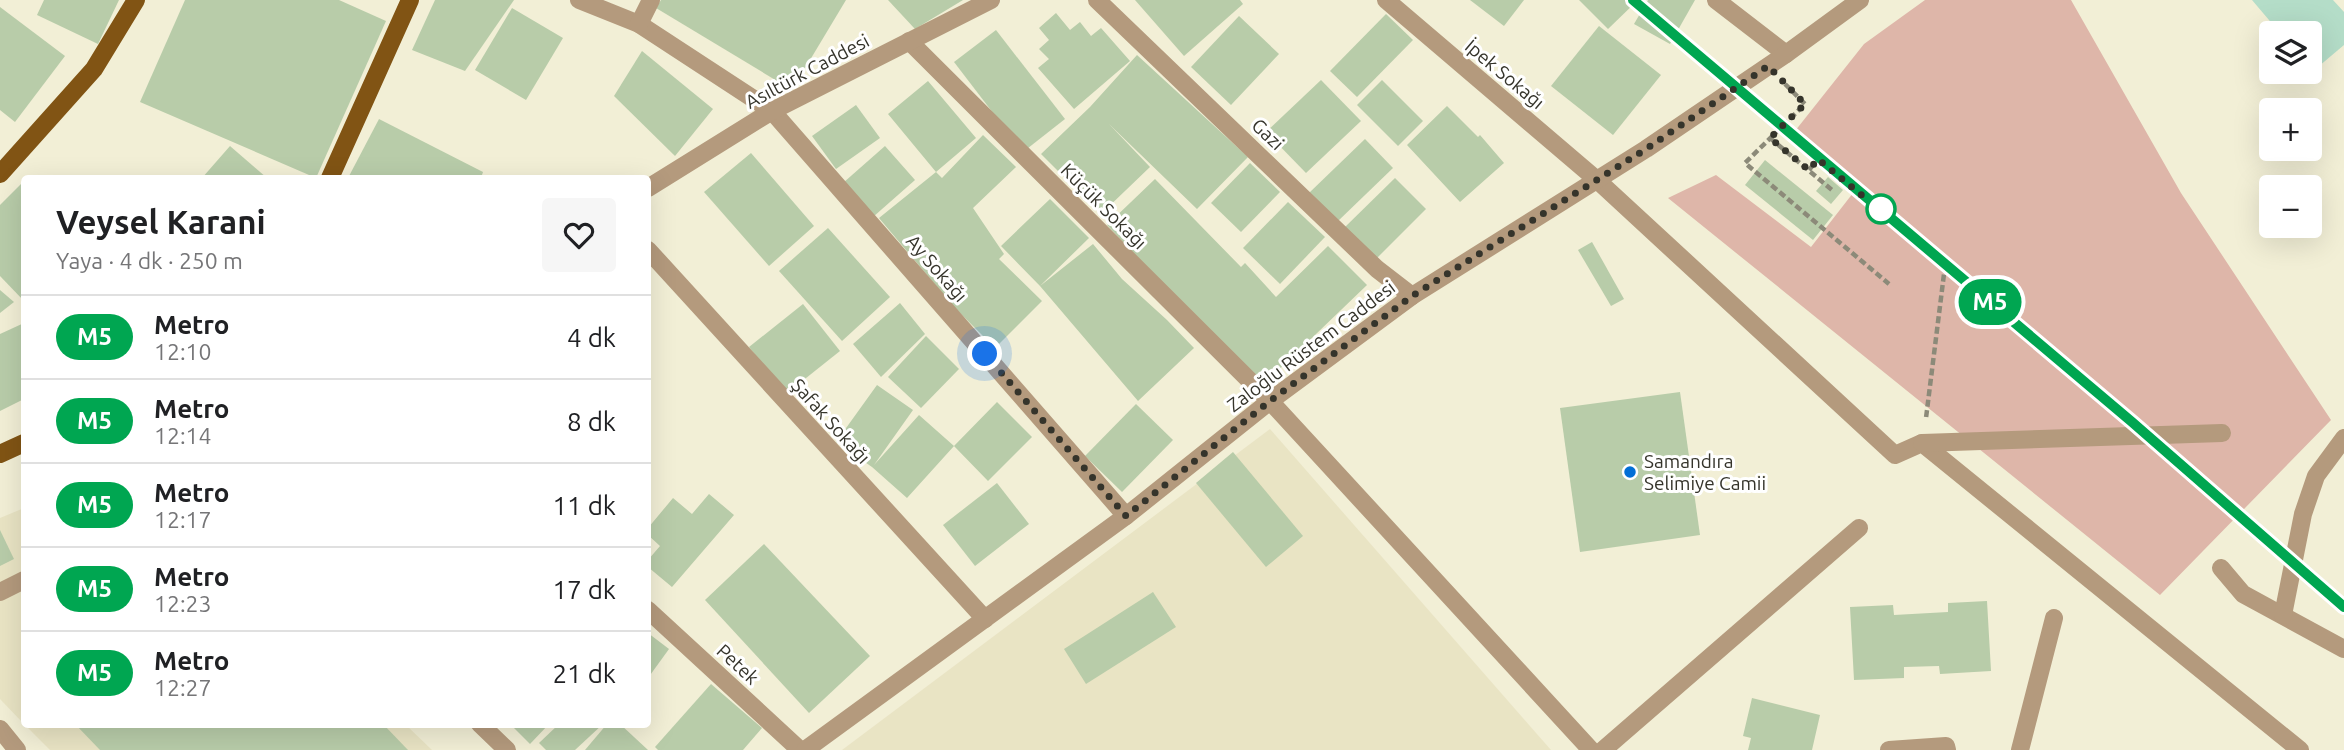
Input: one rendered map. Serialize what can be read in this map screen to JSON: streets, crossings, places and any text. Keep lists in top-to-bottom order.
{
  "streets": {
    "street": [
      "Asıltürk Caddesi",
      "İpek Sokağı",
      "Gazi",
      "Küçük Sokağı",
      "Ay Sokağı",
      "Zaloğlu Rüstem Caddesi",
      "Şafak Sokağı",
      "Petek"
    ]
  },
  "crossings": [
    ["Asıltürk Caddesi", "Küçük Sokağı"],
    ["Asıltürk Caddesi", "Ay Sokağı"],
    ["İpek Sokağı", "Zaloğlu Rüstem Caddesi"],
    ["Gazi", "Zaloğlu Rüstem Caddesi"],
    ["Küçük Sokağı", "Zaloğlu Rüstem Caddesi"],
    ["Ay Sokağı", "Zaloğlu Rüstem Caddesi"],
    ["Zaloğlu Rüstem Caddesi", "Şafak Sokağı"],
    ["Zaloğlu Rüstem Caddesi", "Petek"]
  ],
  "places": ["Samandıra Selimiye Camii"],
  "lines": ["metro line M5"],
  "page": {
    "on_map": "M5",
    "map_buttons": ["+", "−"],
    "heading": ["Veysel Karani", "Yaya · 4 dk · 250 m"],
    "list": [
      {
        "mark": "M5",
        "name": "Metro",
        "note": "12:10",
        "value": "4 dk"
      },
      {
        "mark": "M5",
        "name": "Metro",
        "note": "12:14",
        "value": "8 dk"
      },
      {
        "mark": "M5",
        "name": "Metro",
        "note": "12:17",
        "value": "11 dk"
      },
      {
        "mark": "M5",
        "name": "Metro",
        "note": "12:23",
        "value": "17 dk"
      },
      {
        "mark": "M5",
        "name": "Metro",
        "note": "12:27",
        "value": "21 dk"
      }
    ]
  }
}
